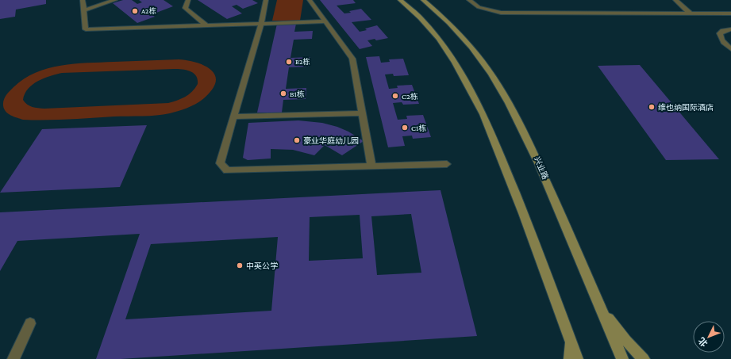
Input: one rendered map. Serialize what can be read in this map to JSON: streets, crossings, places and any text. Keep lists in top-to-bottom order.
{
  "streets": {
    "main road": ["兴业路"]
  },
  "places": [
    "A2栋",
    "B2栋",
    "B1栋",
    "C2栋",
    "维也纳国际酒店",
    "C1栋",
    "豪业华庭幼儿园",
    "中英公学"
  ],
  "north": "bottom left"
}
